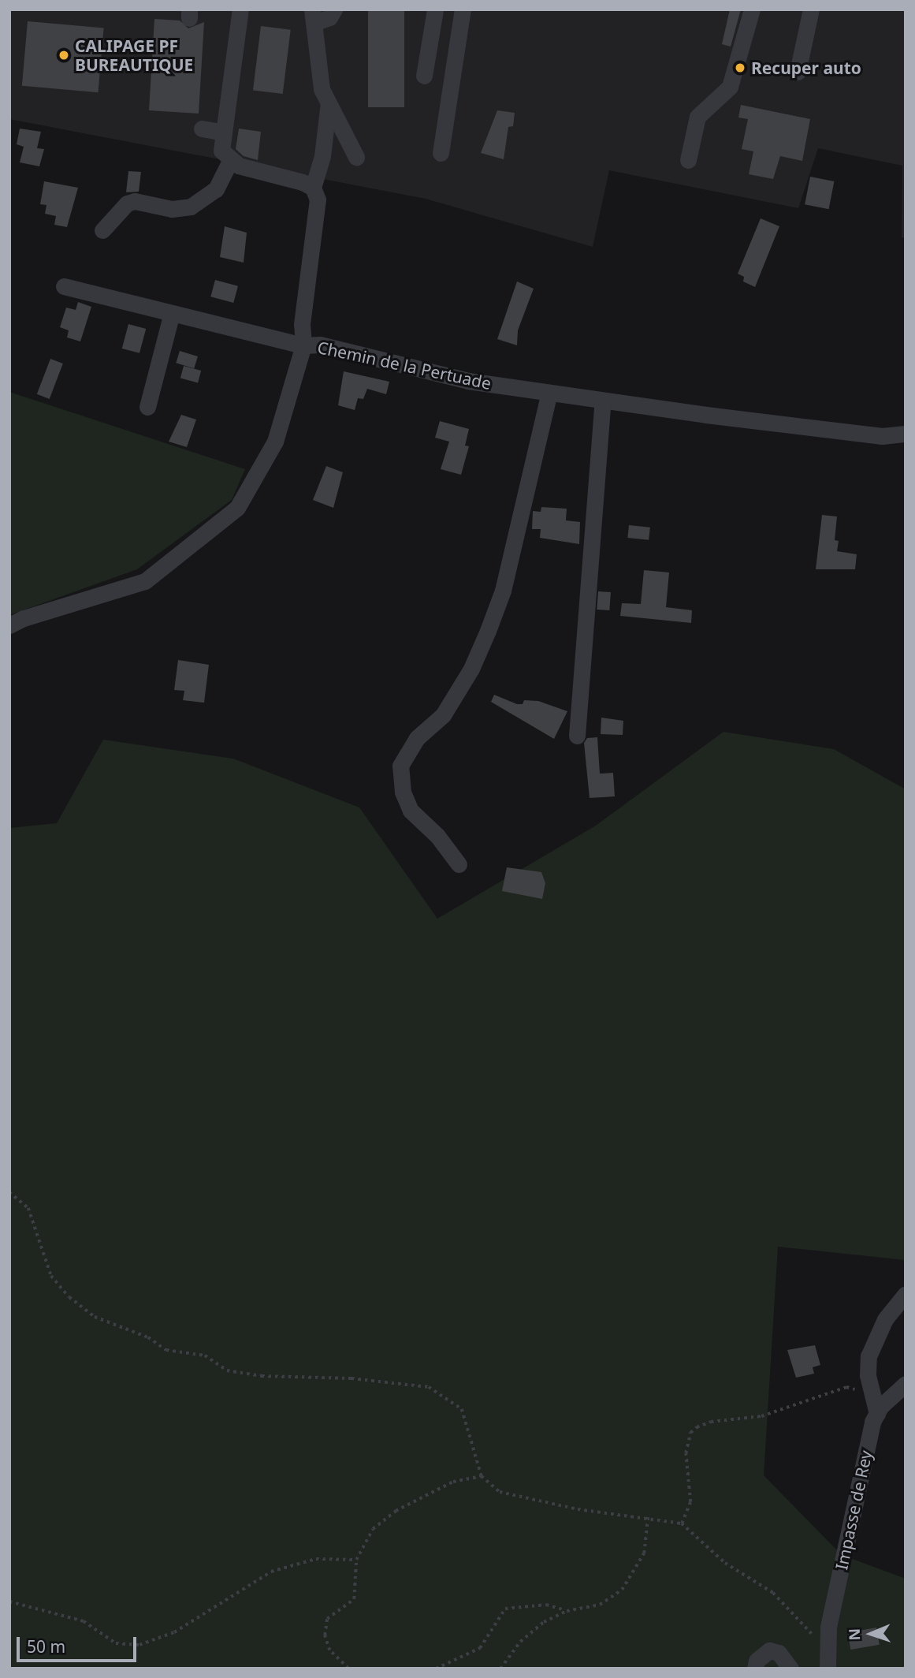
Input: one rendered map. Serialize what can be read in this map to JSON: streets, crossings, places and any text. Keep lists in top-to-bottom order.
{
  "streets": {
    "street": ["Chemin de la Pertuade", "Impasse de Rey"]
  },
  "places": ["CALIPAGE PF BUREAUTIQUE", "Recuper auto"],
  "scale_bar": "50 m",
  "north": "left"
}
